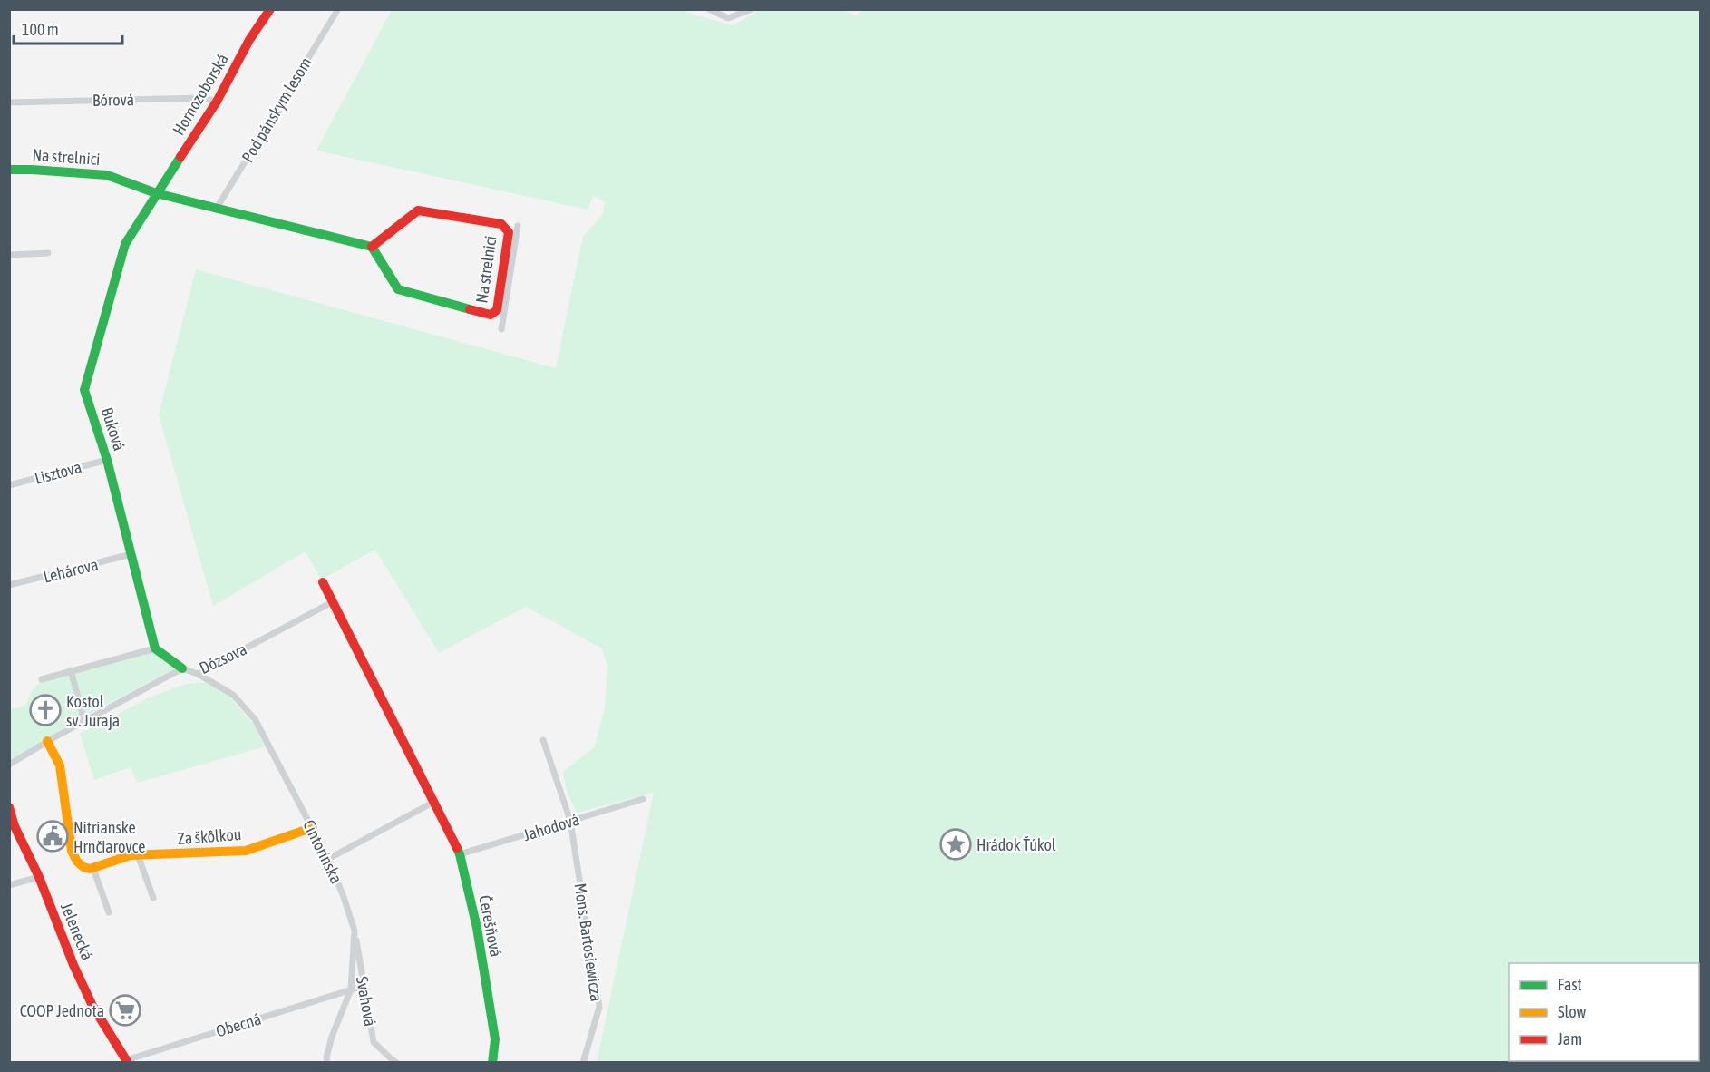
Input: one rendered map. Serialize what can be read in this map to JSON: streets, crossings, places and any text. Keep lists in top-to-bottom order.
{
  "streets": {
    "street": [
      "Hornozoborská",
      "Bórová",
      "Pod pánskym lesom",
      "Na strelnici",
      "Buková",
      "Lisztova",
      "Lehárova",
      "Dózsova",
      "Jahodová",
      "Za škôlkou",
      "Cintorínska",
      "Čerešňová",
      "Jelenecká",
      "Mons. Bartosiewicza",
      "Svahová",
      "Obecná"
    ]
  },
  "crossings": [
    ["Hornozoborská", "Bórová"],
    ["Hornozoborská", "Na strelnici"],
    ["Hornozoborská", "Buková"],
    ["Pod pánskym lesom", "Na strelnici"],
    ["Na strelnici", "Buková"],
    ["Buková", "Lisztova"],
    ["Buková", "Lehárova"],
    ["Dózsova", "Cintorínska"],
    ["Dózsova", "Čerešňová"],
    ["Jahodová", "Čerešňová"],
    ["Jahodová", "Mons. Bartosiewicza"],
    ["Za škôlkou", "Cintorínska"],
    ["Cintorínska", "Svahová"],
    ["Cintorínska", "Obecná"],
    ["Jelenecká", "Obecná"],
    ["Svahová", "Obecná"]
  ],
  "places": {
    "church": ["Kostol sv. Juraja"],
    "public building": ["Nitrianske Hrnčiarovce"],
    "place": ["Hrádok Ťúkol"],
    "supermarket": ["COOP Jednota"]
  },
  "legend": ["Fast", "Slow", "Jam"],
  "scale_bar": "100 m"
}
